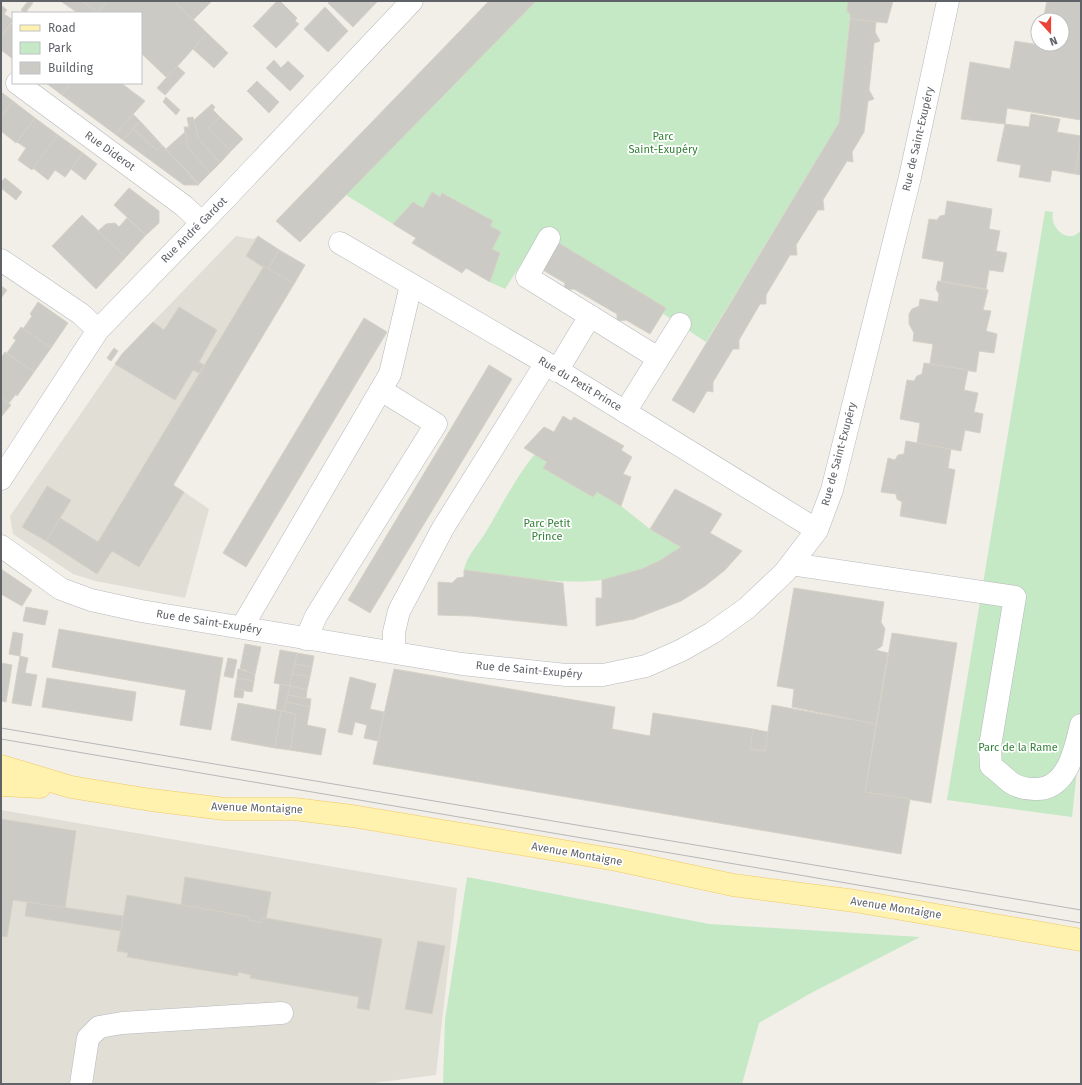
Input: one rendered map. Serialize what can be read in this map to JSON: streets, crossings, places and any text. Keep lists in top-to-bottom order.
{
  "streets": {
    "main road": ["Avenue Montaigne"],
    "street": [
      "Rue de Saint-Exupéry",
      "Rue Diderot",
      "Rue André Gardot",
      "Rue du Petit Prince"
    ]
  },
  "crossings": [
    ["Rue de Saint-Exupéry", "Rue du Petit Prince"],
    ["Rue Diderot", "Rue André Gardot"]
  ],
  "parks": ["Parc Saint-Exupéry", "Parc Petit Prince", "Parc de la Rame"],
  "legend": ["Road", "Park", "Building"],
  "north": "bottom"
}
